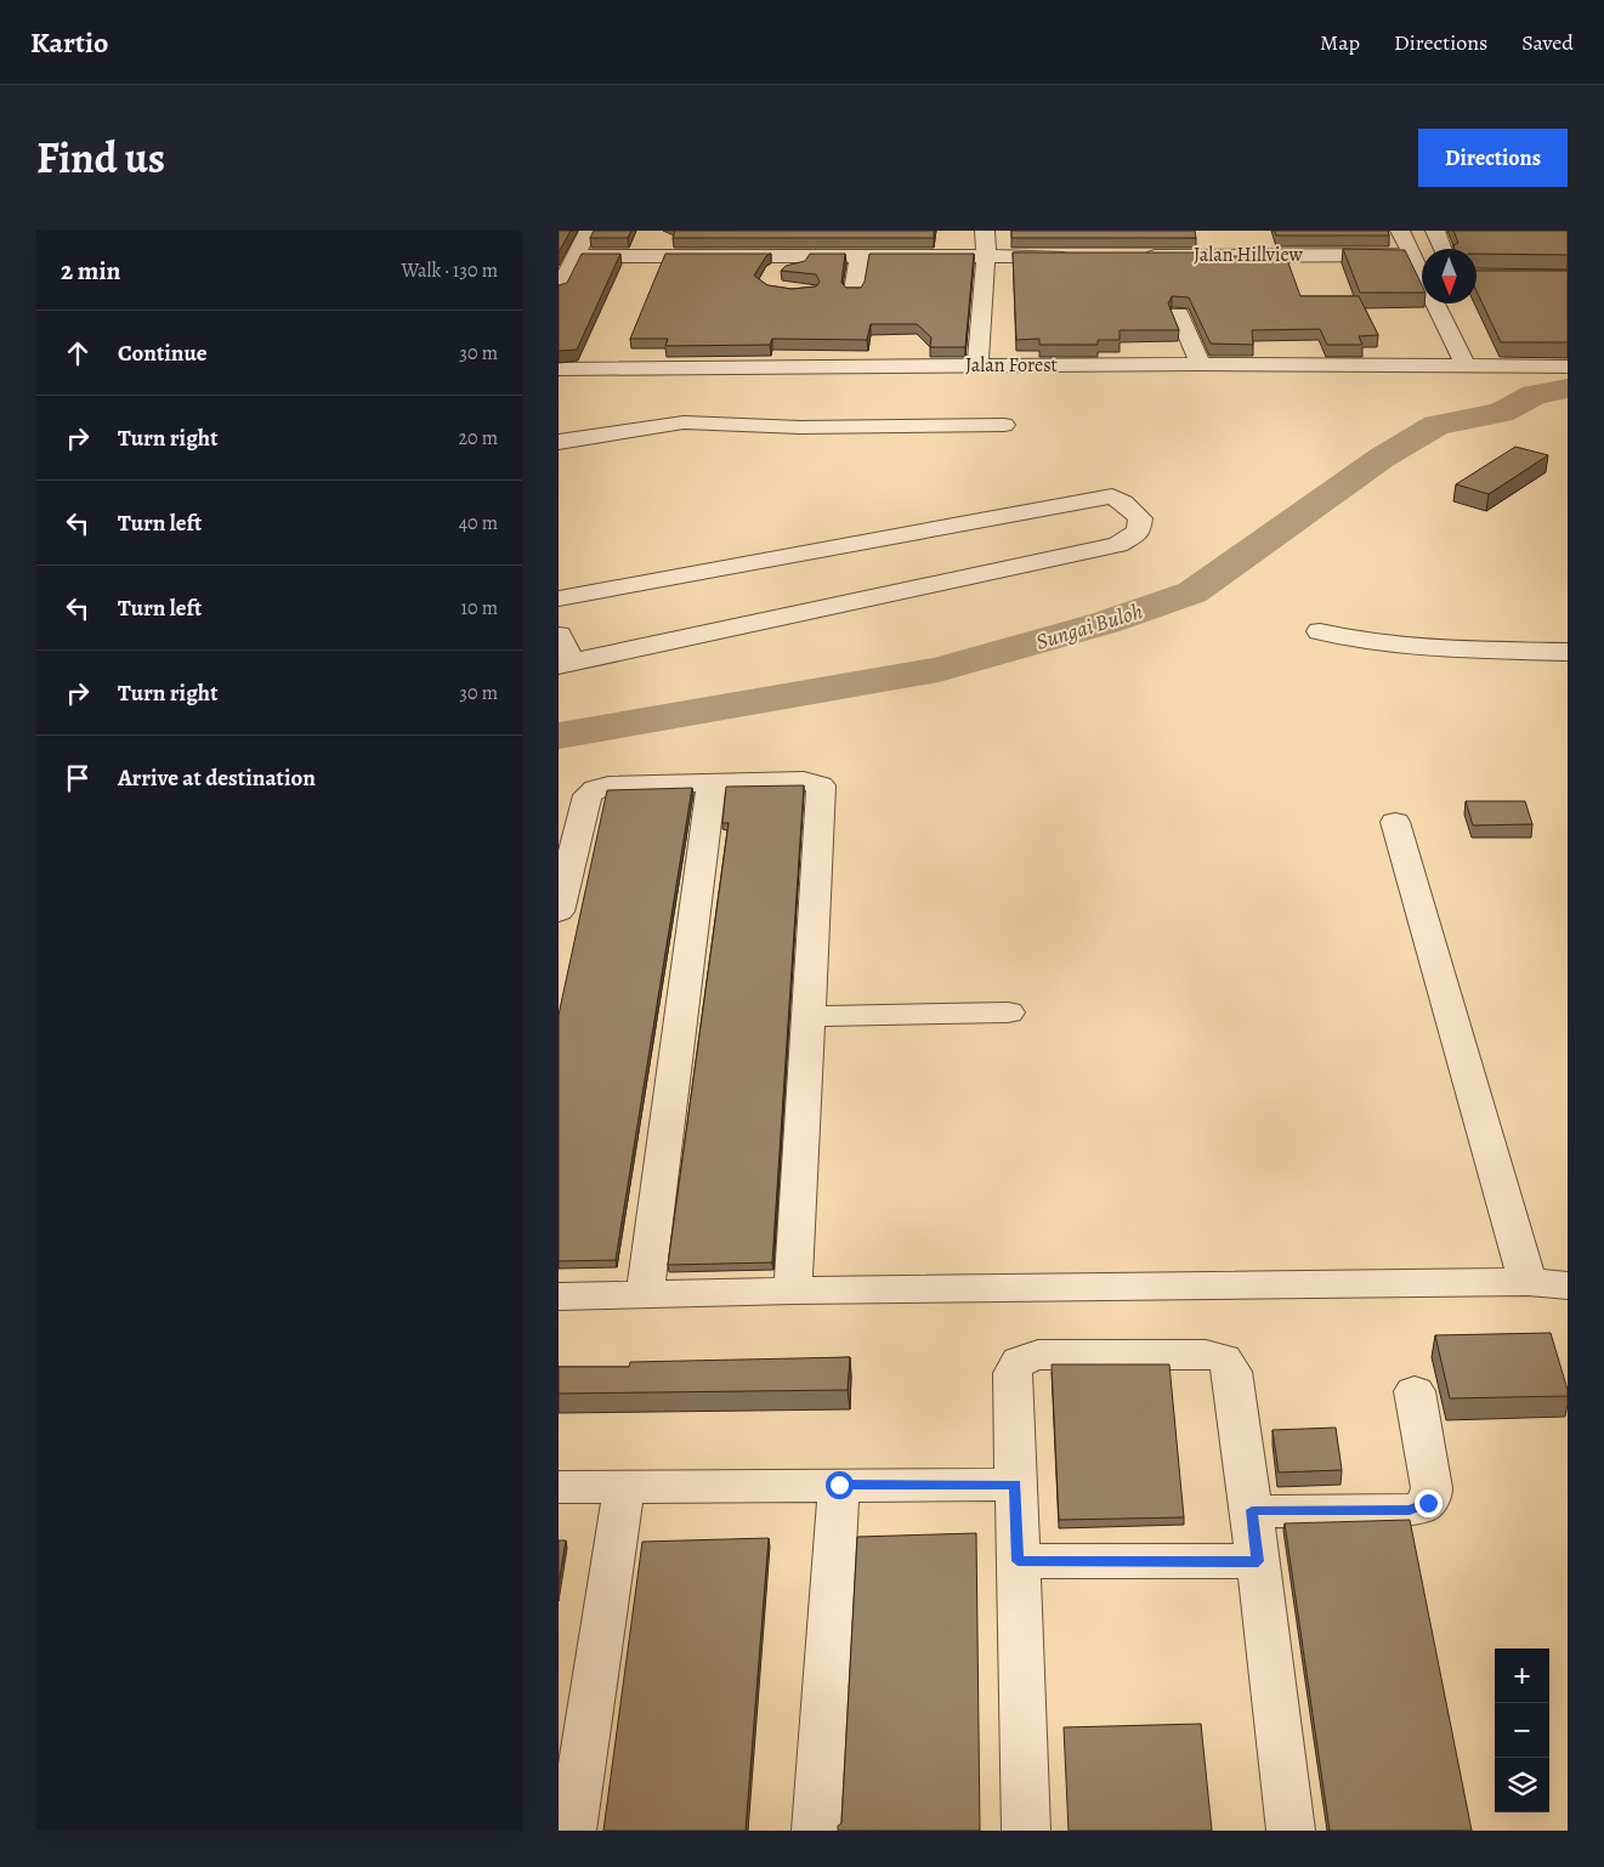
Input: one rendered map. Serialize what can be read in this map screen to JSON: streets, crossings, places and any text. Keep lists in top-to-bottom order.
{
  "streets": {
    "street": ["Jalan Hillview", "Jalan Forest"]
  },
  "water": ["Sungai Buloh"],
  "north": "bottom",
  "page": {
    "header": "Kartio",
    "nav": ["Map", "Directions", "Saved"],
    "title": "Find us",
    "buttons": "Directions",
    "heading": ["2 min", "Walk · 130 m"],
    "list": [
      ["Continue", "30 m"],
      ["Turn right", "20 m"],
      ["Turn left", "40 m"],
      ["Turn left", "10 m"],
      ["Turn right", "30 m"],
      "Arrive at destination"
    ],
    "map_buttons": ["+", "−"]
  }
}
